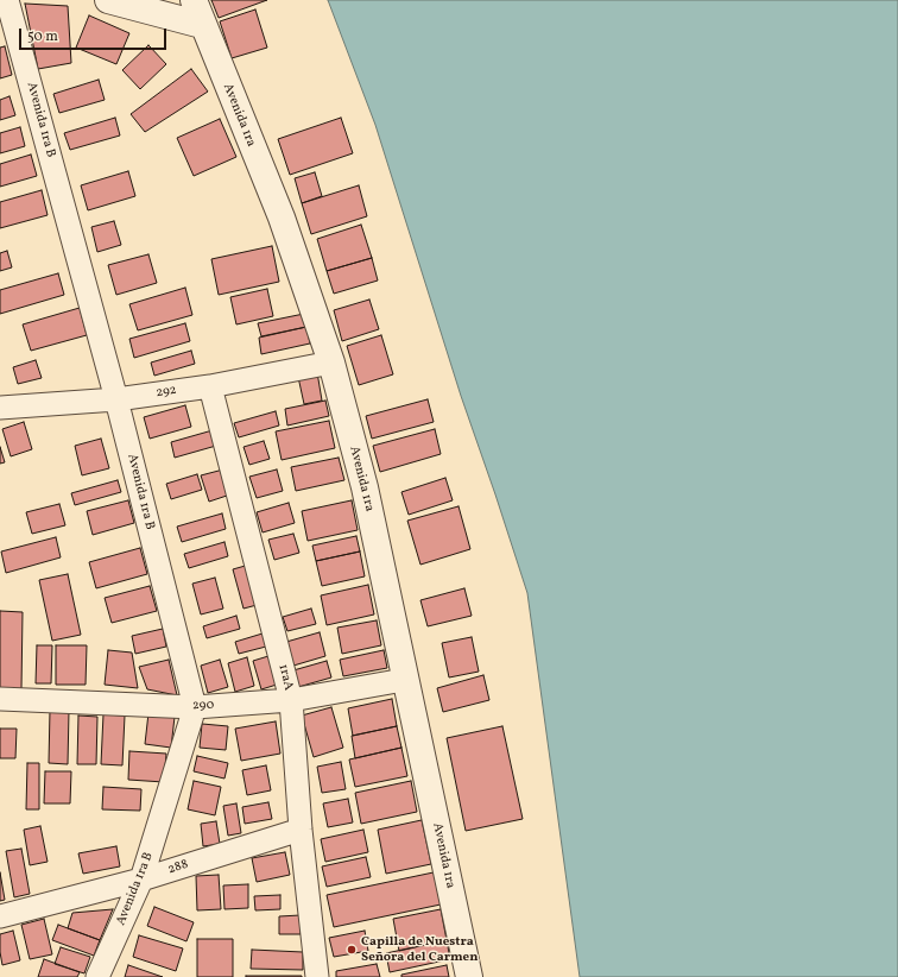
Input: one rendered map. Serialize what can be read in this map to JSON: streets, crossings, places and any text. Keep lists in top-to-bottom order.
{
  "streets": {
    "street": [
      "Avenida 1ra",
      "Avenida 1ra B",
      "292",
      "1raA",
      "290",
      "288"
    ]
  },
  "crossings": [
    ["Avenida 1ra", "292"],
    ["Avenida 1ra", "290"],
    ["Avenida 1ra B", "292"],
    ["Avenida 1ra B", "290"],
    ["Avenida 1ra B", "288"],
    ["292", "1raA"],
    ["1raA", "290"],
    ["1raA", "288"]
  ],
  "places": ["Capilla de Nuestra Señora del Carmen"],
  "scale_bar": "50 m"
}
